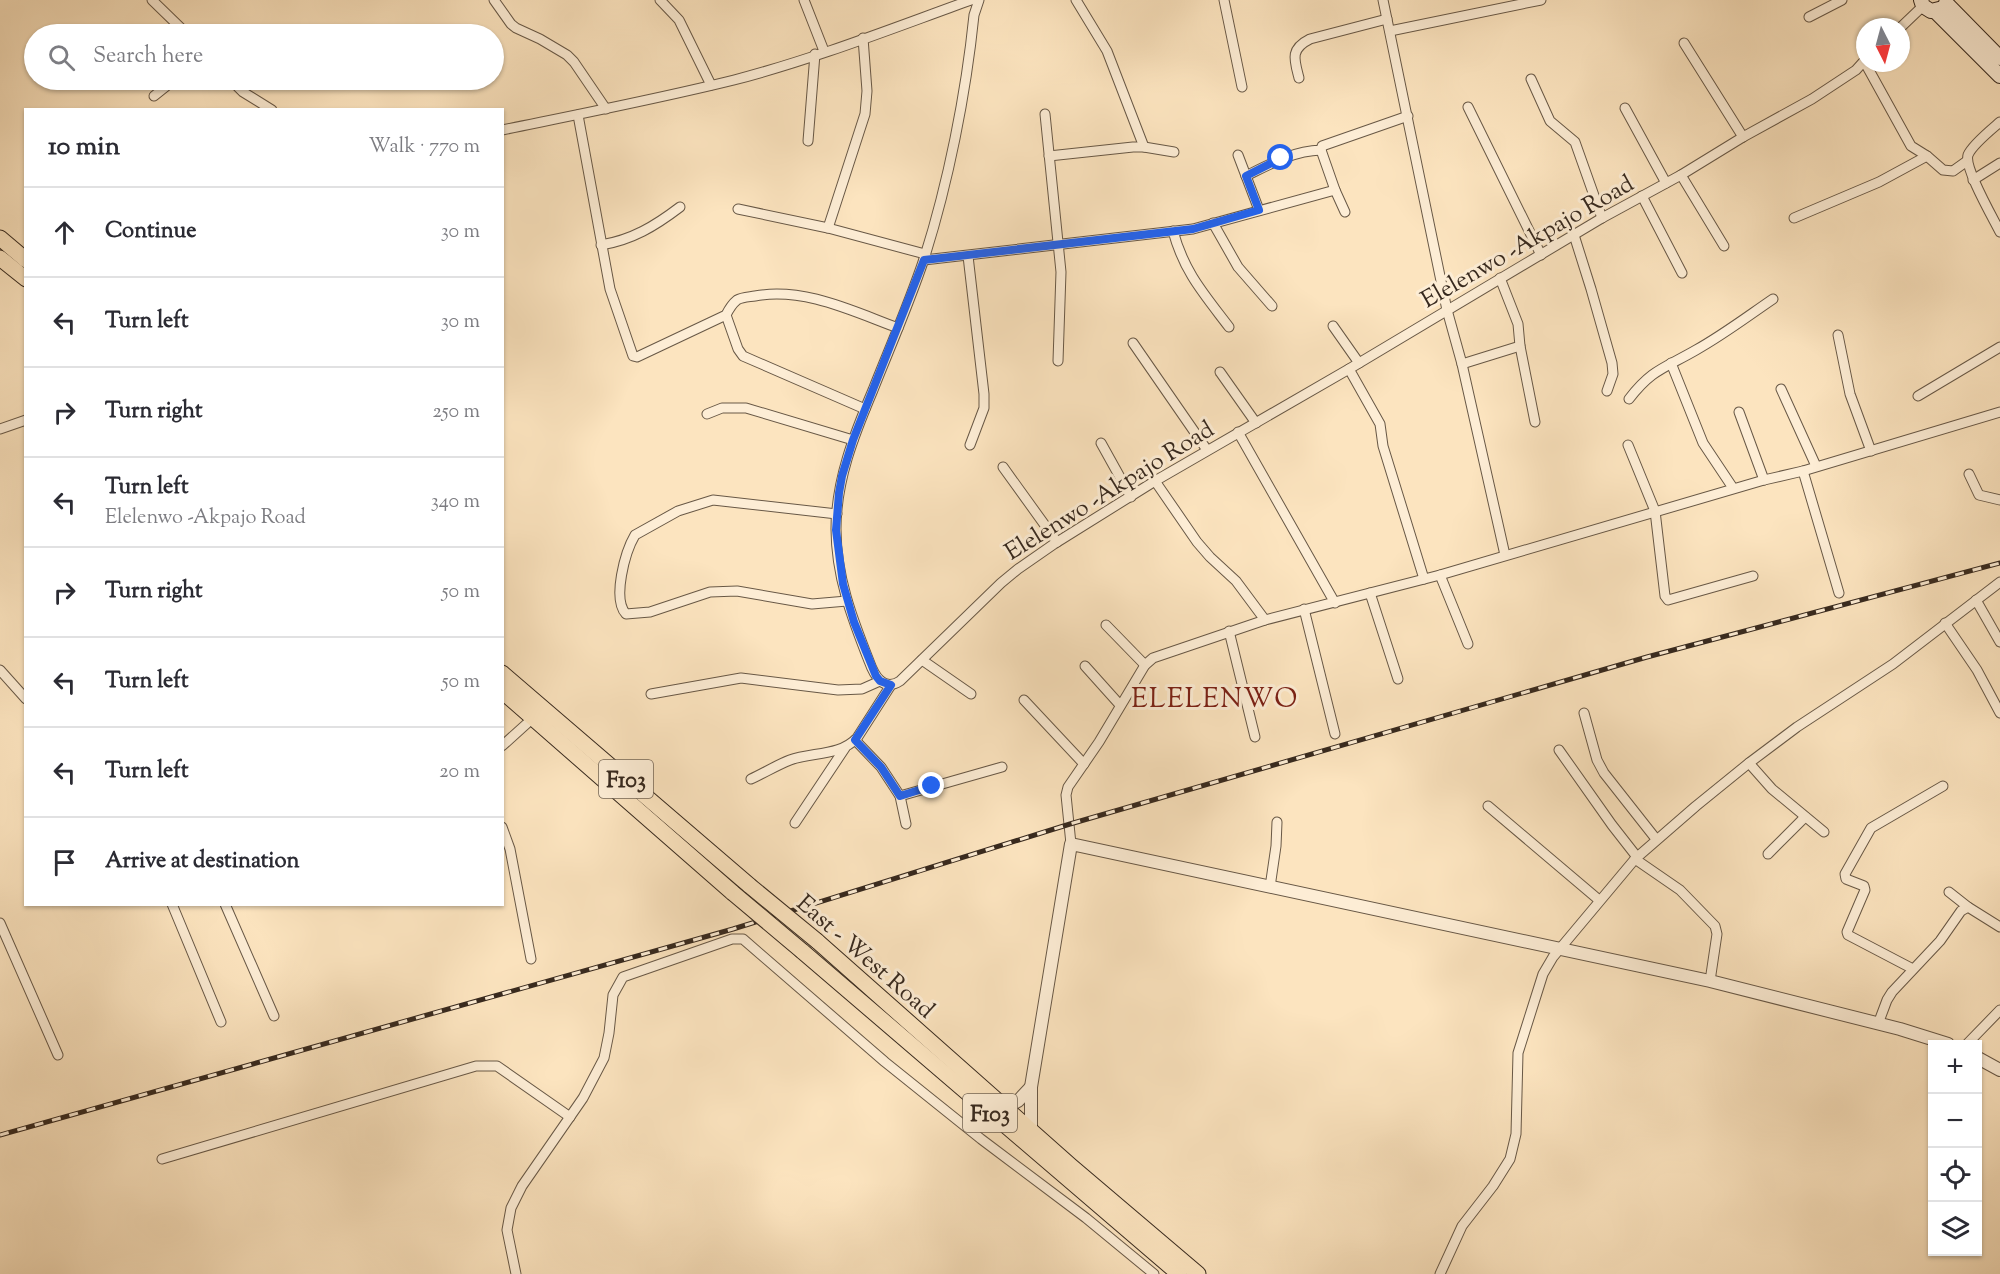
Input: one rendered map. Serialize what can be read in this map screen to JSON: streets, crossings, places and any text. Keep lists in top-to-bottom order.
{
  "streets": {
    "main road": ["F103", "East - West Road"],
    "street": ["Elelenwo -Akpajo Road"]
  },
  "districts": ["ELELENWO"],
  "north": "bottom",
  "page": {
    "search": "Search here",
    "heading": ["10 min", "Walk · 770 m"],
    "list": [
      ["Continue", "30 m"],
      ["Turn left", "30 m"],
      ["Turn right", "250 m"],
      ["Turn left", "Elelenwo -Akpajo Road", "340 m"],
      ["Turn right", "50 m"],
      ["Turn left", "50 m"],
      ["Turn left", "20 m"],
      "Arrive at destination"
    ],
    "map_buttons": ["+", "−"]
  }
}
